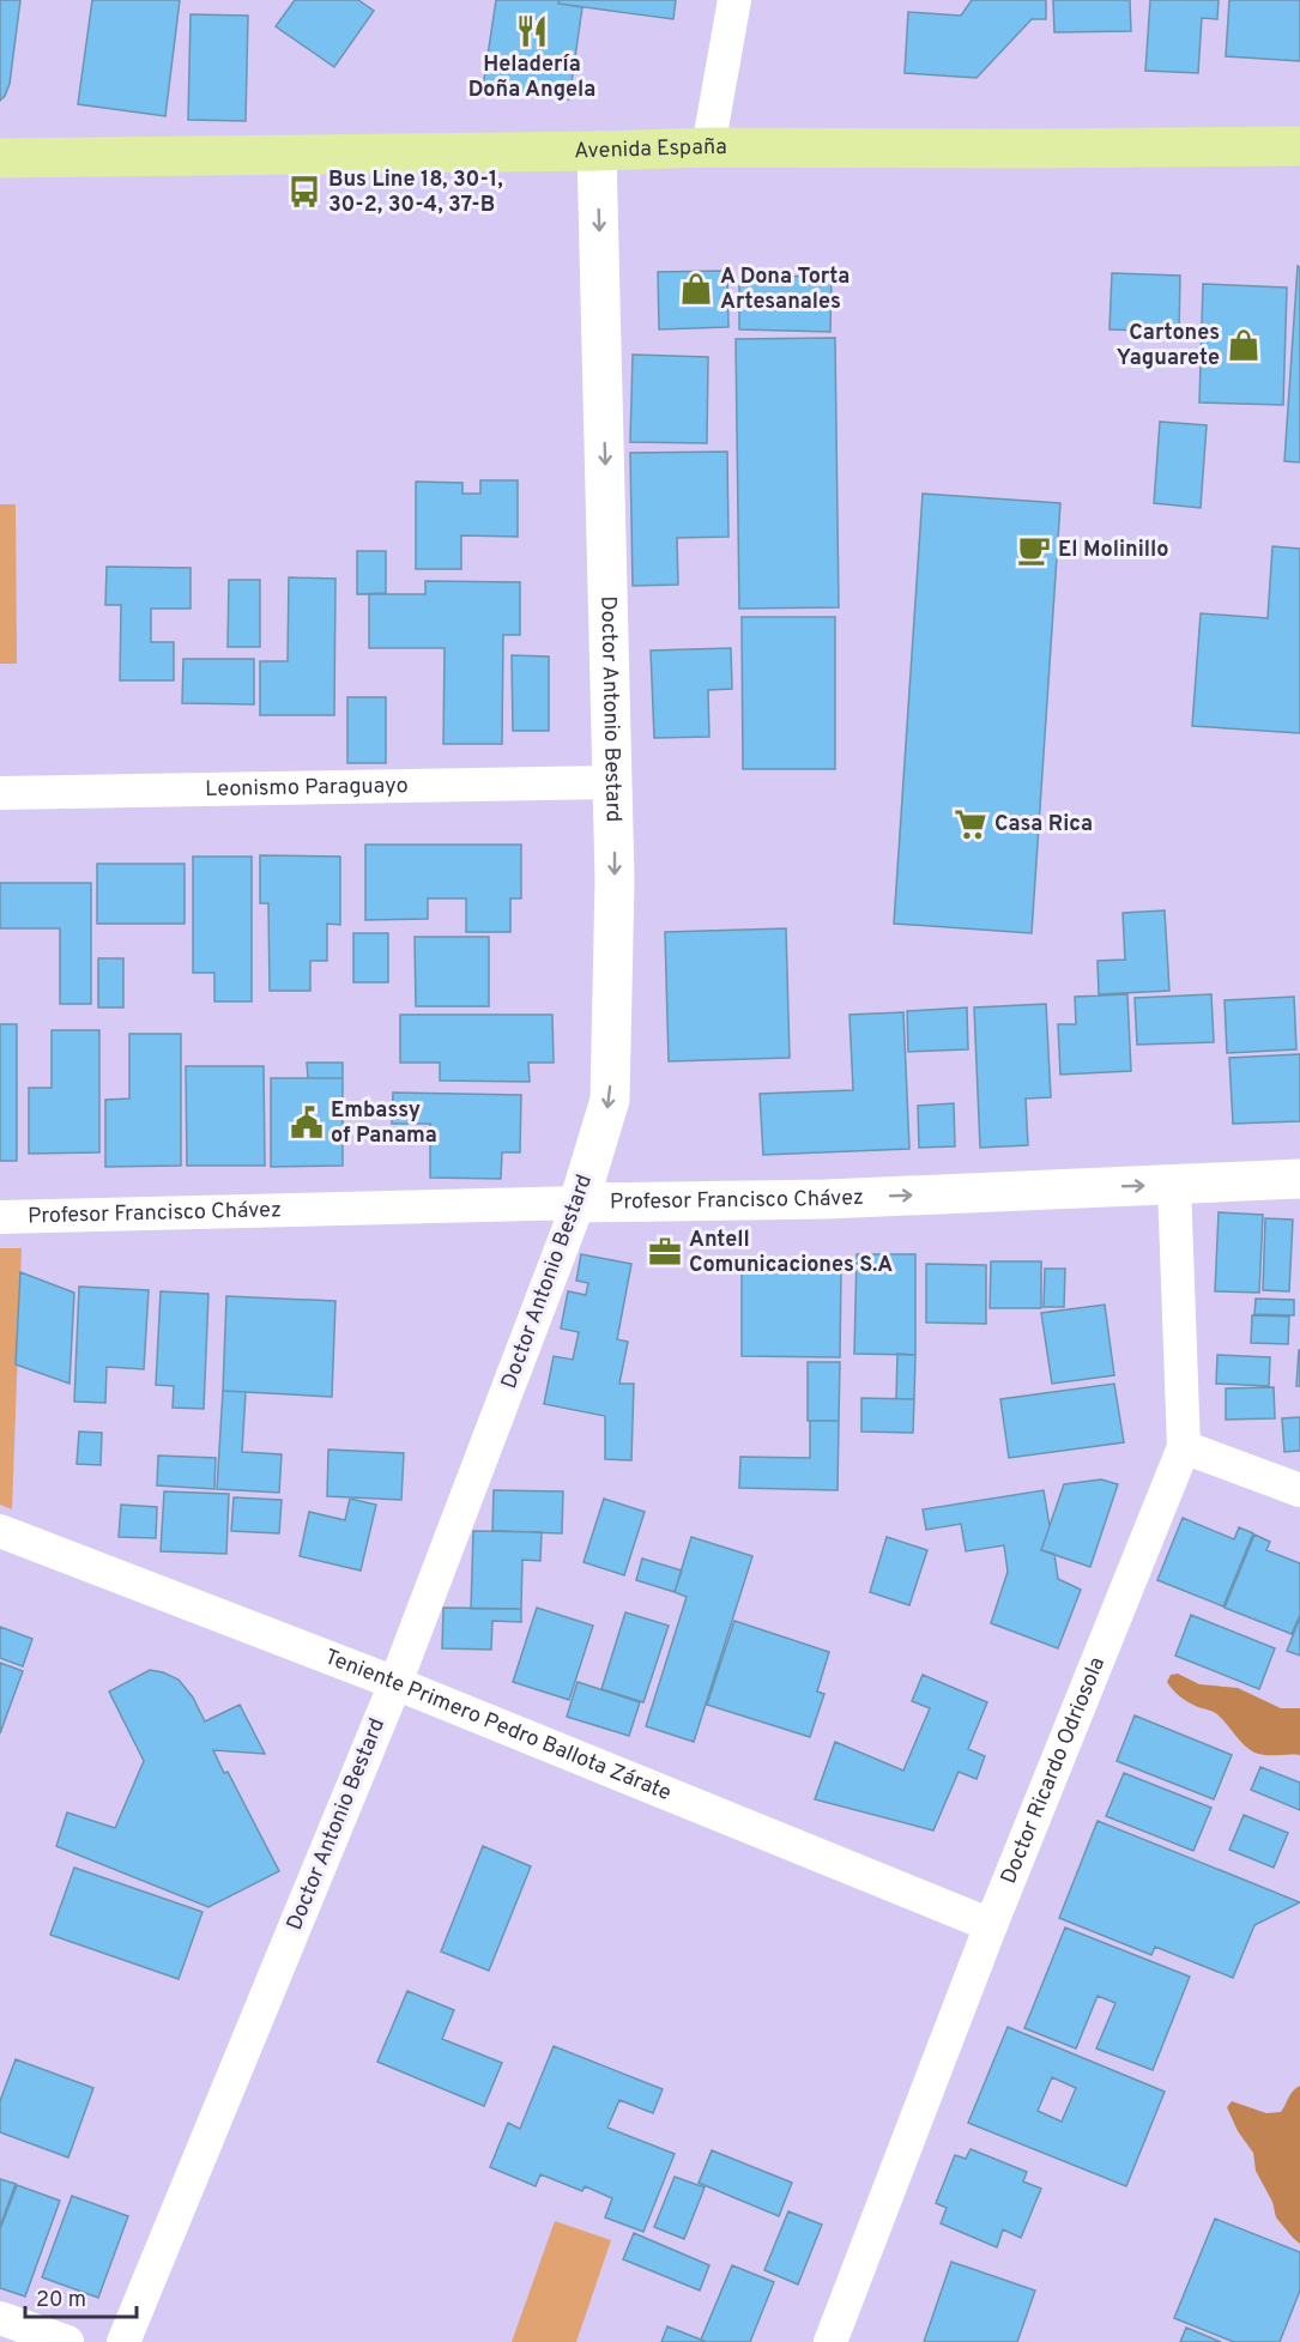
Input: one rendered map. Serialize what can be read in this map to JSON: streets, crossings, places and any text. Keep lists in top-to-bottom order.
{
  "streets": {
    "main road": ["Avenida España"],
    "street": [
      "Doctor Antonio Bestard",
      "Leonismo Paraguayo",
      "Profesor Francisco Chávez",
      "Teniente Primero Pedro Ballota Zárate",
      "Doctor Ricardo Odriosola"
    ]
  },
  "crossings": [
    ["Avenida España", "Doctor Antonio Bestard"],
    ["Doctor Antonio Bestard", "Leonismo Paraguayo"],
    ["Doctor Antonio Bestard", "Profesor Francisco Chávez"],
    ["Doctor Antonio Bestard", "Teniente Primero Pedro Ballota Zárate"],
    ["Profesor Francisco Chávez", "Doctor Ricardo Odriosola"],
    ["Teniente Primero Pedro Ballota Zárate", "Doctor Ricardo Odriosola"]
  ],
  "one_way": ["Doctor Antonio Bestard", "Profesor Francisco Chávez"],
  "places": {
    "restaurant": ["Heladería Doña Angela"],
    "bus stop": ["Bus Line 18, 30-1, 30-2, 30-4, 37-B"],
    "shop": ["A Dona Torta Artesanales", "Cartones Yaguarete"],
    "cafe": ["El Molinillo"],
    "supermarket": ["Casa Rica"],
    "public building": ["Embassy of Panama"],
    "office": ["Antell Comunicaciones S.A"]
  },
  "scale_bar": "20 m"
}
